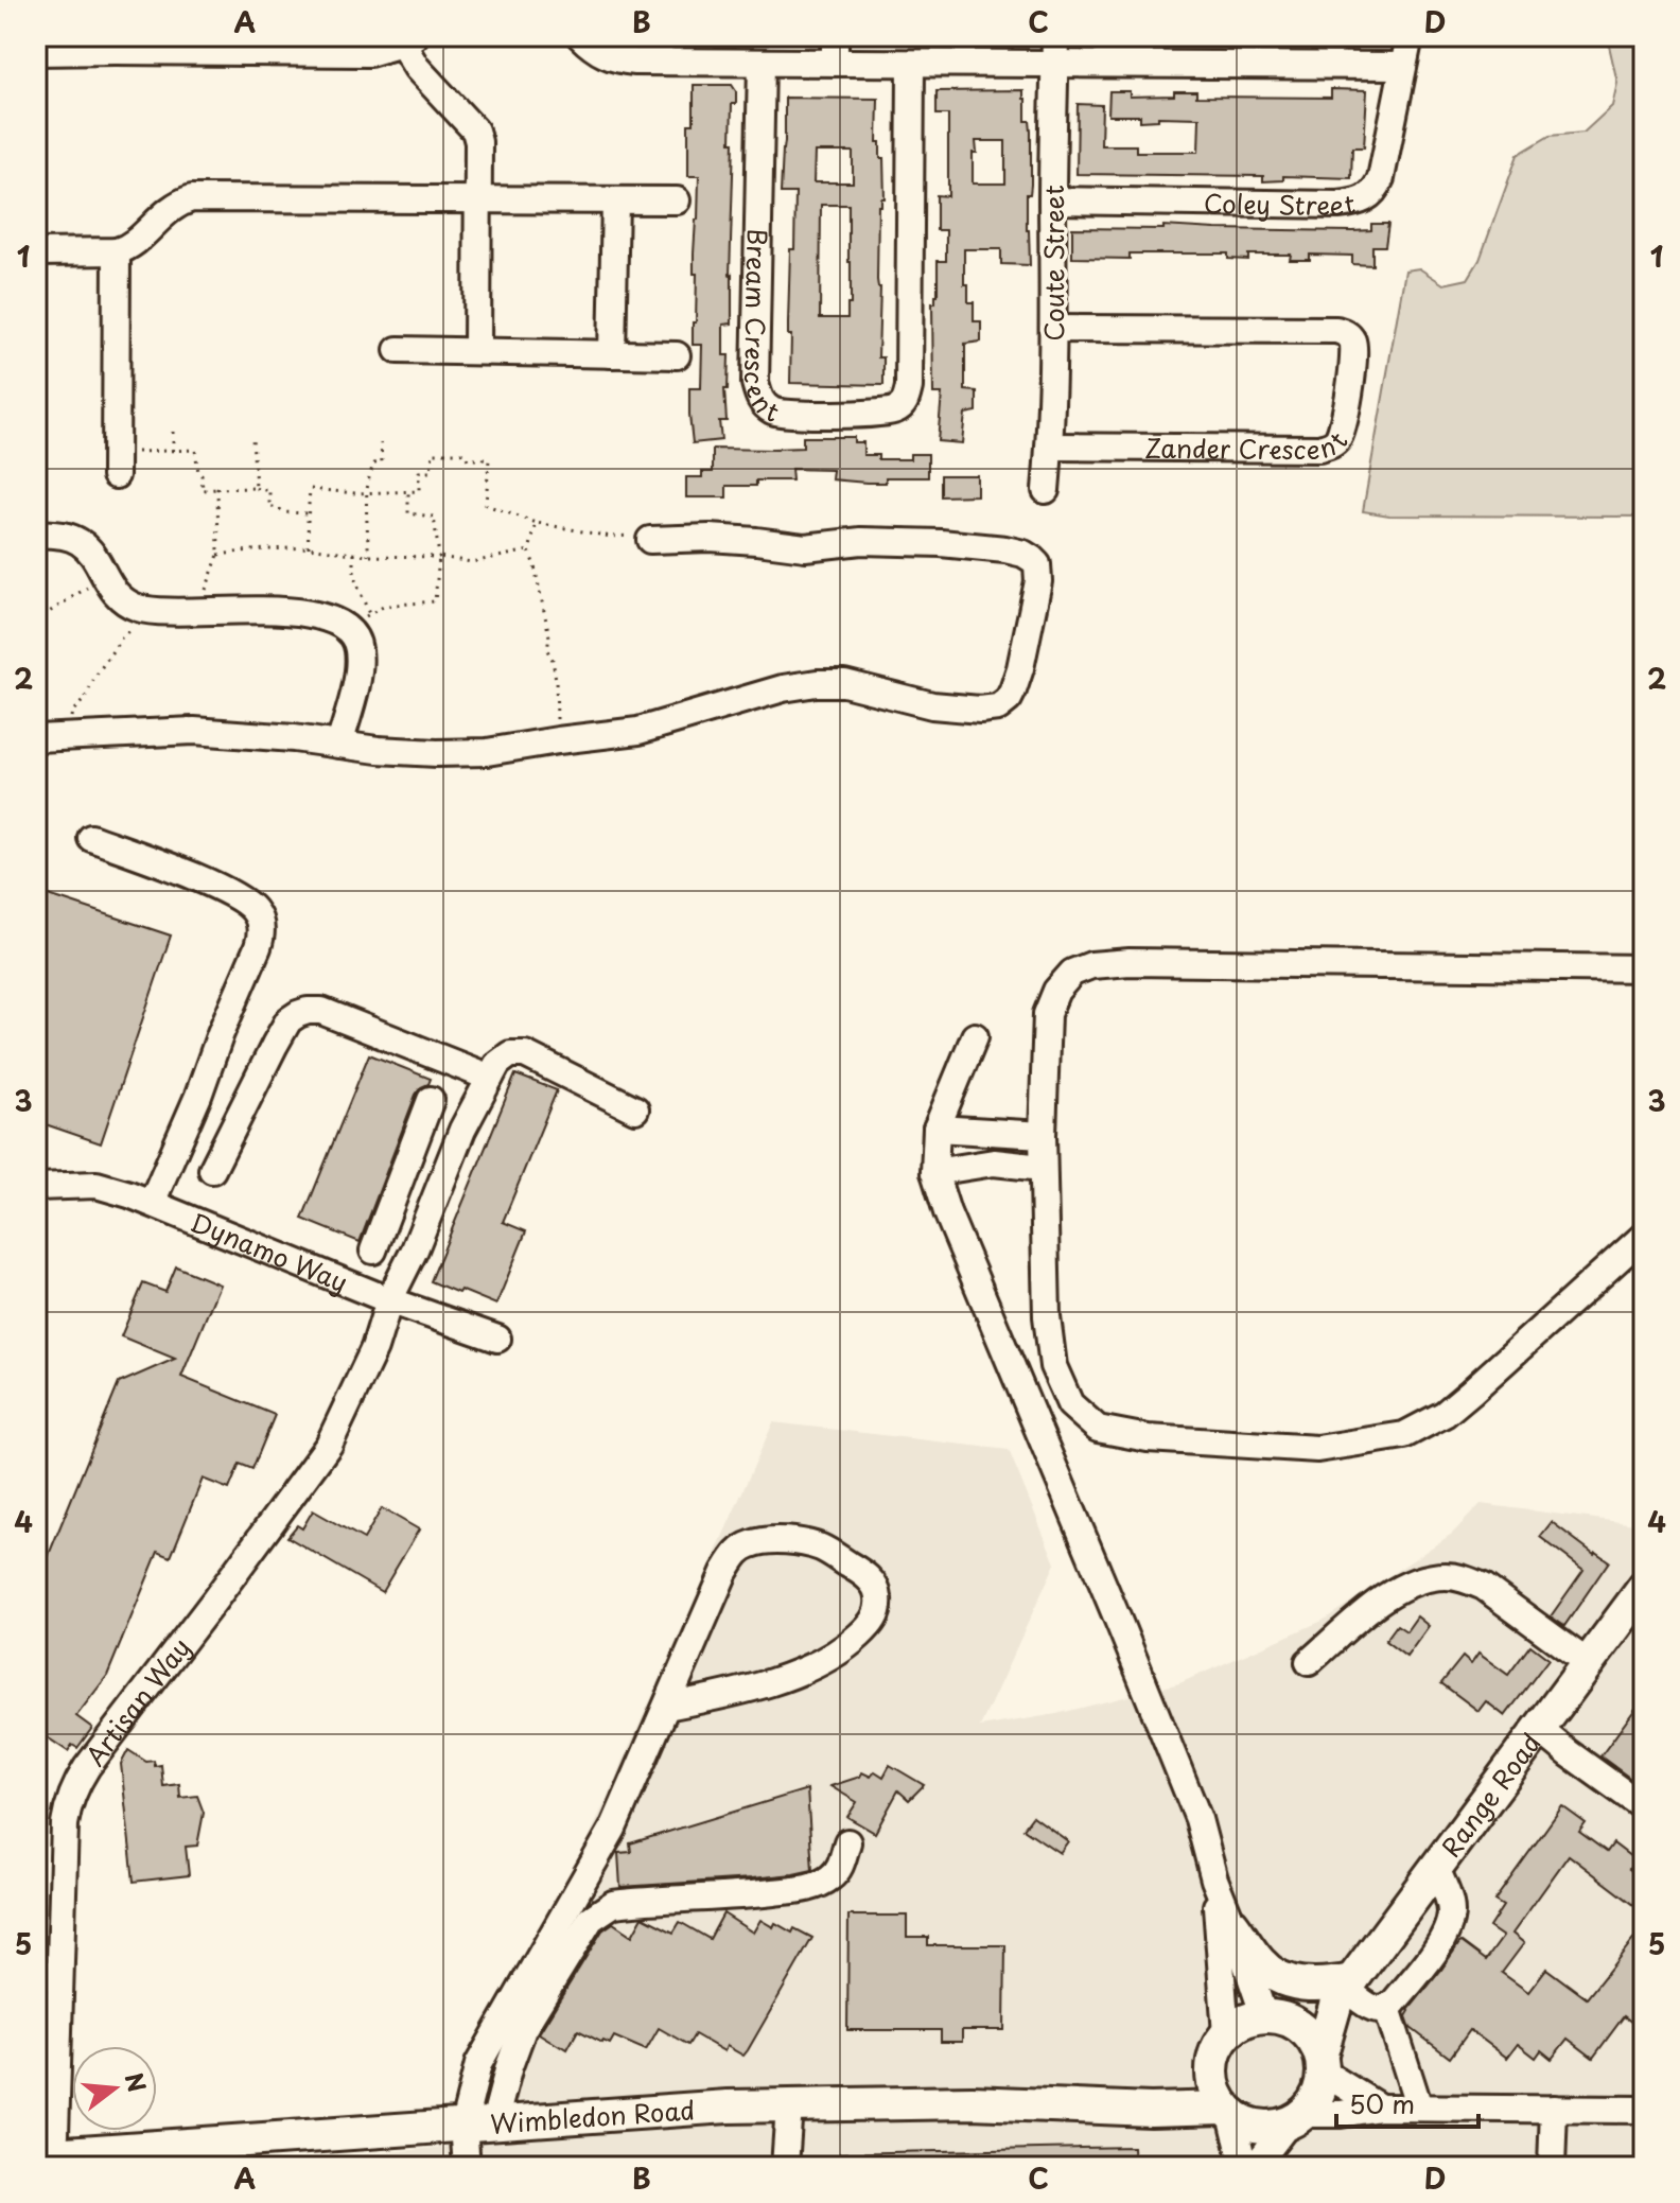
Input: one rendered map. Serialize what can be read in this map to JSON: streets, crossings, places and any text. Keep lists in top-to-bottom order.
{
  "streets": {
    "main road": ["Range Road", "Wimbledon Road"],
    "street": [
      "Coley Street",
      "Coute Street",
      "Bream Crescent",
      "Zander Crescent",
      "Dynamo Way",
      "Artisan Way"
    ]
  },
  "crossings": [
    ["Coley Street", "Coute Street"],
    ["Coute Street", "Zander Crescent"],
    ["Dynamo Way", "Artisan Way"],
    ["Artisan Way", "Wimbledon Road"],
    ["Range Road", "Wimbledon Road"]
  ],
  "scale_bar": "50 m",
  "north": "right",
  "grid": {
    "columns": [
      "A",
      "B",
      "C",
      "D"
    ],
    "rows": [
      "1",
      "2",
      "3",
      "4",
      "5"
    ]
  }
}
